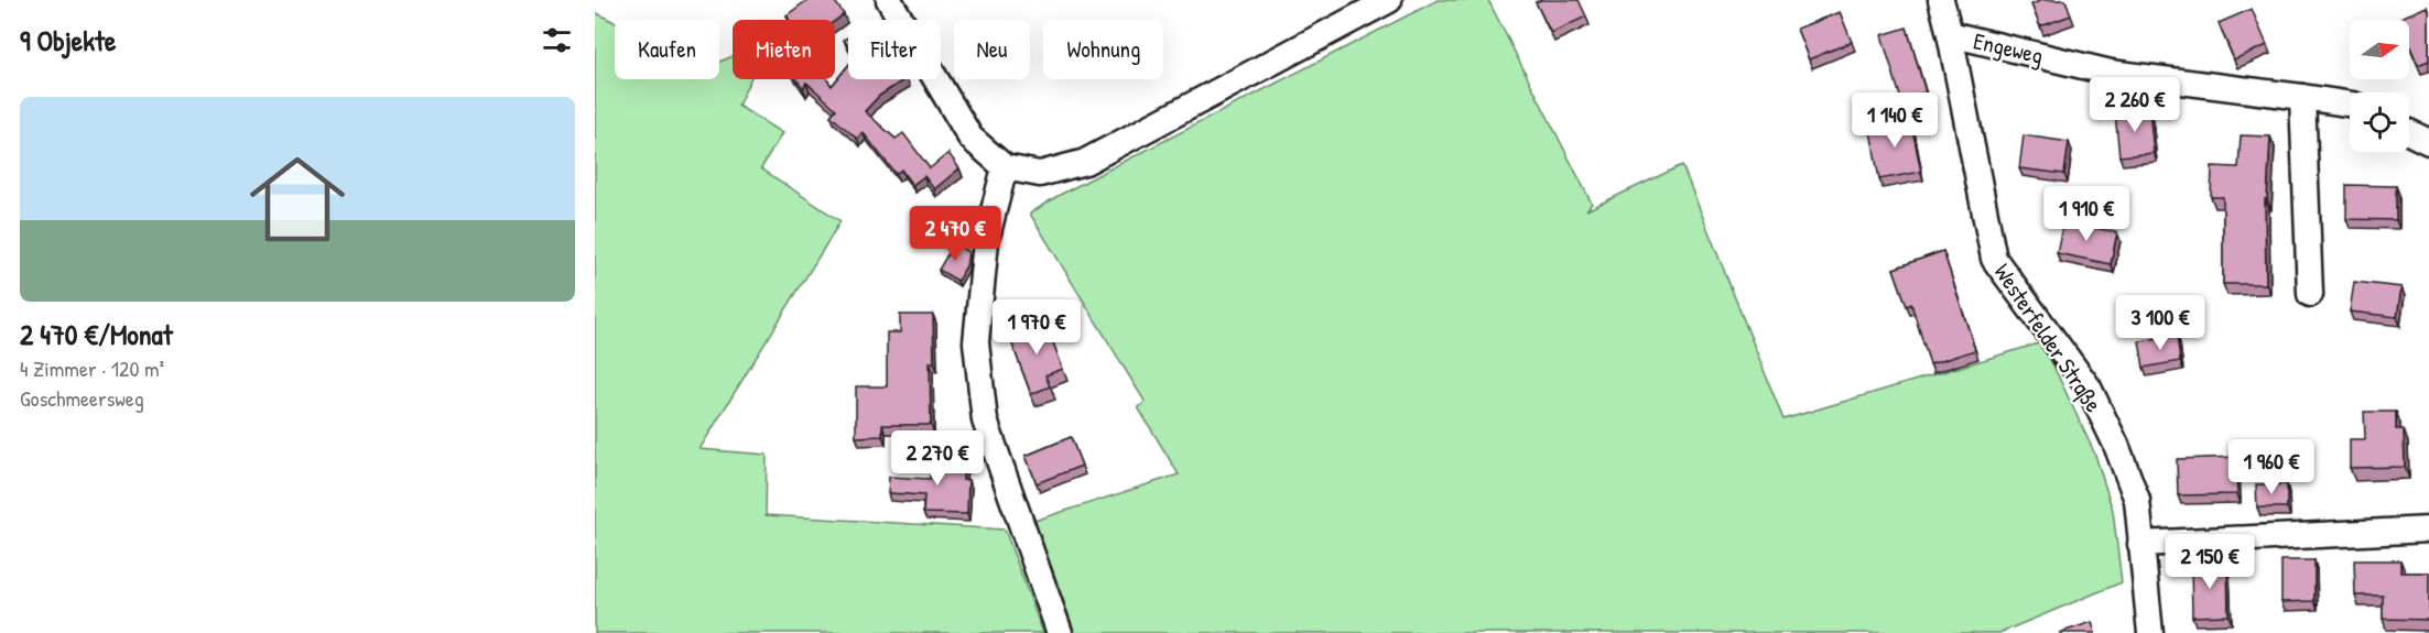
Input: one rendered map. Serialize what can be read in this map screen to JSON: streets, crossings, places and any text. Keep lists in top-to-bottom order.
{
  "streets": {
    "street": ["Engeweg", "Westerfelder Straße"]
  },
  "crossings": [
    ["Engeweg", "Westerfelder Straße"]
  ],
  "north": "right",
  "page": {
    "heading": "9 Objekte",
    "chip": [
      "Kaufen",
      "Mieten",
      "Filter",
      "Neu",
      "Wohnung"
    ],
    "price": [
      "2 260 €",
      "1 140 €",
      "1 910 €",
      "2 470 €",
      "3 100 €",
      "1 970 €",
      "2 270 €",
      "1 960 €",
      "2 150 €"
    ],
    "list": [
      {
        "name": "2 470 €/Monat",
        "note": "4 Zimmer · 120 m² · Goschmeersweg"
      }
    ]
  }
}
